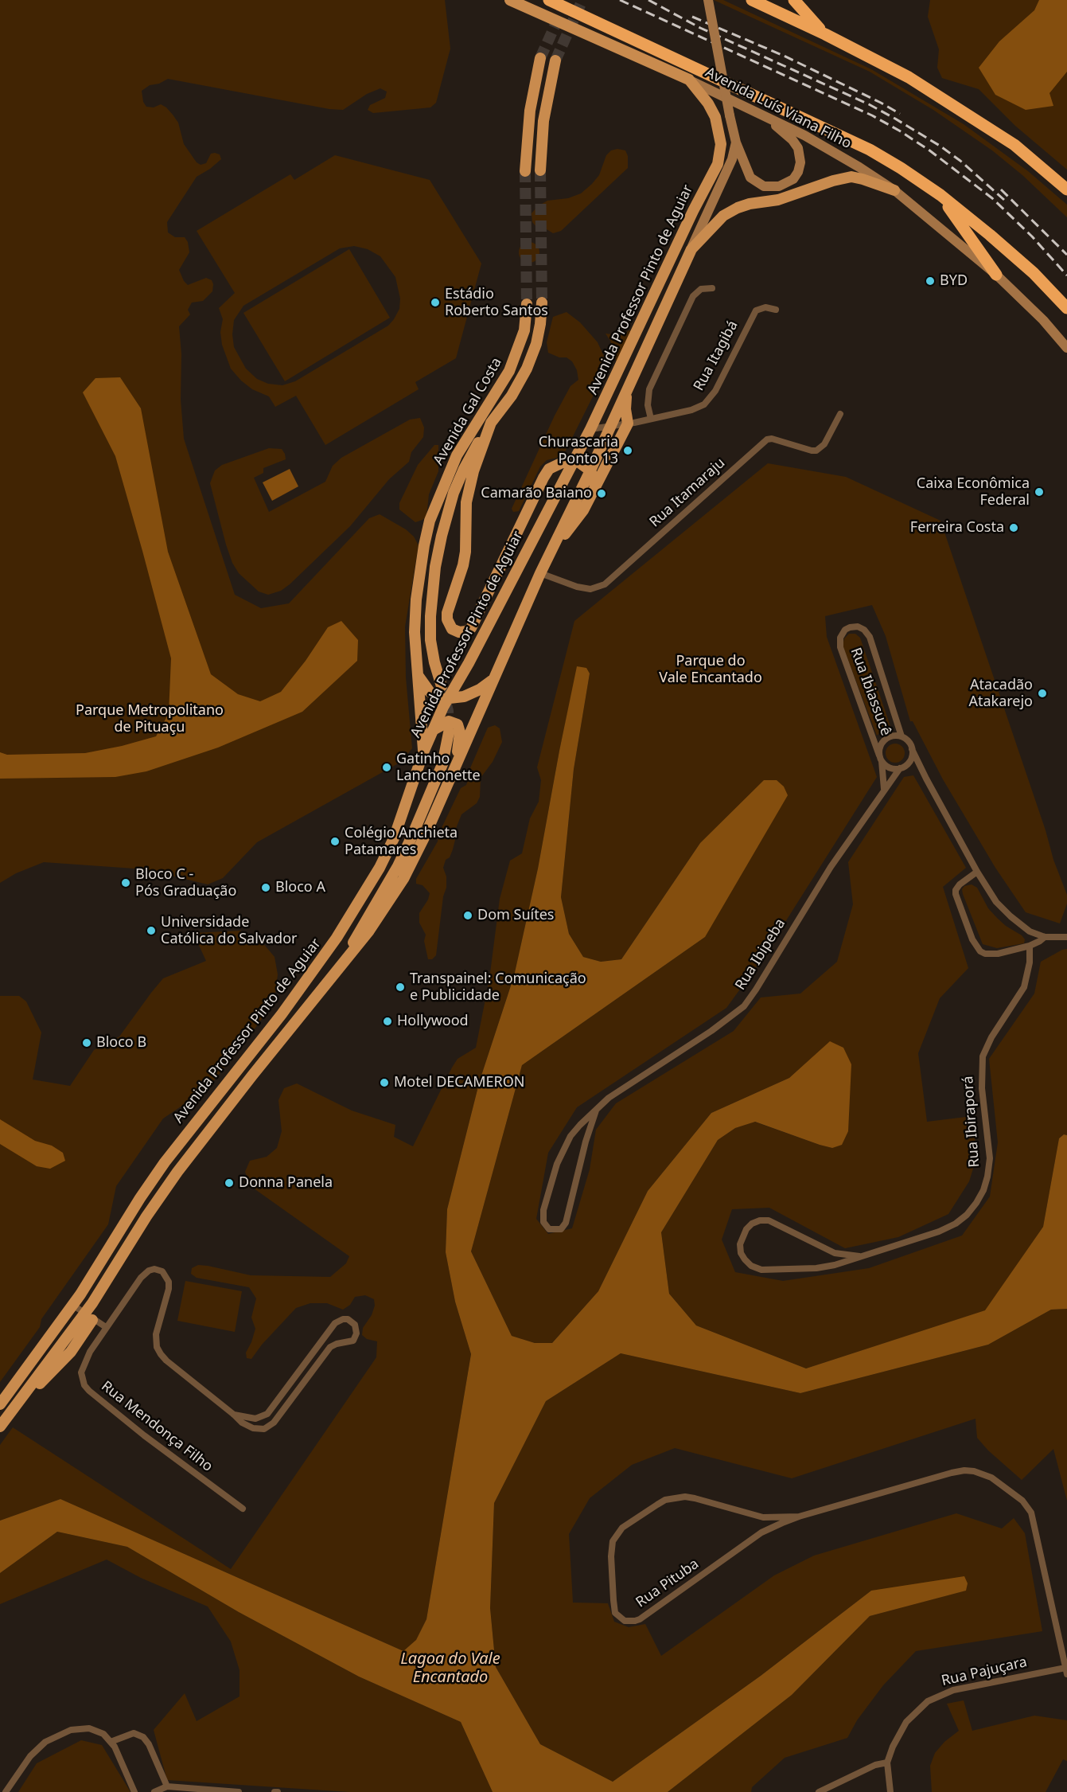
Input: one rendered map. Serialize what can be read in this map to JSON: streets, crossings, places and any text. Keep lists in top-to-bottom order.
{
  "streets": {
    "highway": ["Avenida Luís Viana Filho"],
    "main road": ["Avenida Professor Pinto de Aguiar", "Avenida Gal Costa"],
    "street": [
      "Rua Itagibá",
      "Rua Itamaraju",
      "Rua Ibiassucê",
      "Rua Ibipeba",
      "Rua Ibiraporá",
      "Rua Mendonça Filho",
      "Rua Pituba",
      "Rua Pajuçara"
    ]
  },
  "crossings": [
    ["Avenida Luís Viana Filho", "Avenida Professor Pinto de Aguiar"],
    ["Avenida Professor Pinto de Aguiar", "Rua Itagibá"],
    ["Avenida Professor Pinto de Aguiar", "Avenida Gal Costa"],
    ["Avenida Professor Pinto de Aguiar", "Rua Itamaraju"],
    ["Rua Ibiassucê", "Rua Ibipeba"],
    ["Rua Pituba", "Rua Pajuçara"]
  ],
  "water": ["Lagoa do Vale Encantado"],
  "parks": ["Parque do Vale Encantado", "Parque Metropolitano de Pituaçu"],
  "places": [
    "BYD",
    "Estádio Roberto Santos",
    "Churascaria Ponto 13",
    "Caixa Econômica Federal",
    "Camarão Baiano",
    "Ferreira Costa",
    "Atacadão Atakarejo",
    "Gatinho Lanchonette",
    "Colégio Anchieta Patamares",
    "Bloco C - Pós Graduação",
    "Bloco A",
    "Dom Suítes",
    "Universidade Católica do Salvador",
    "Transpainel: Comunicação e Publicidade",
    "Hollywood",
    "Bloco B",
    "Motel DECAMERON",
    "Donna Panela"
  ]
}
